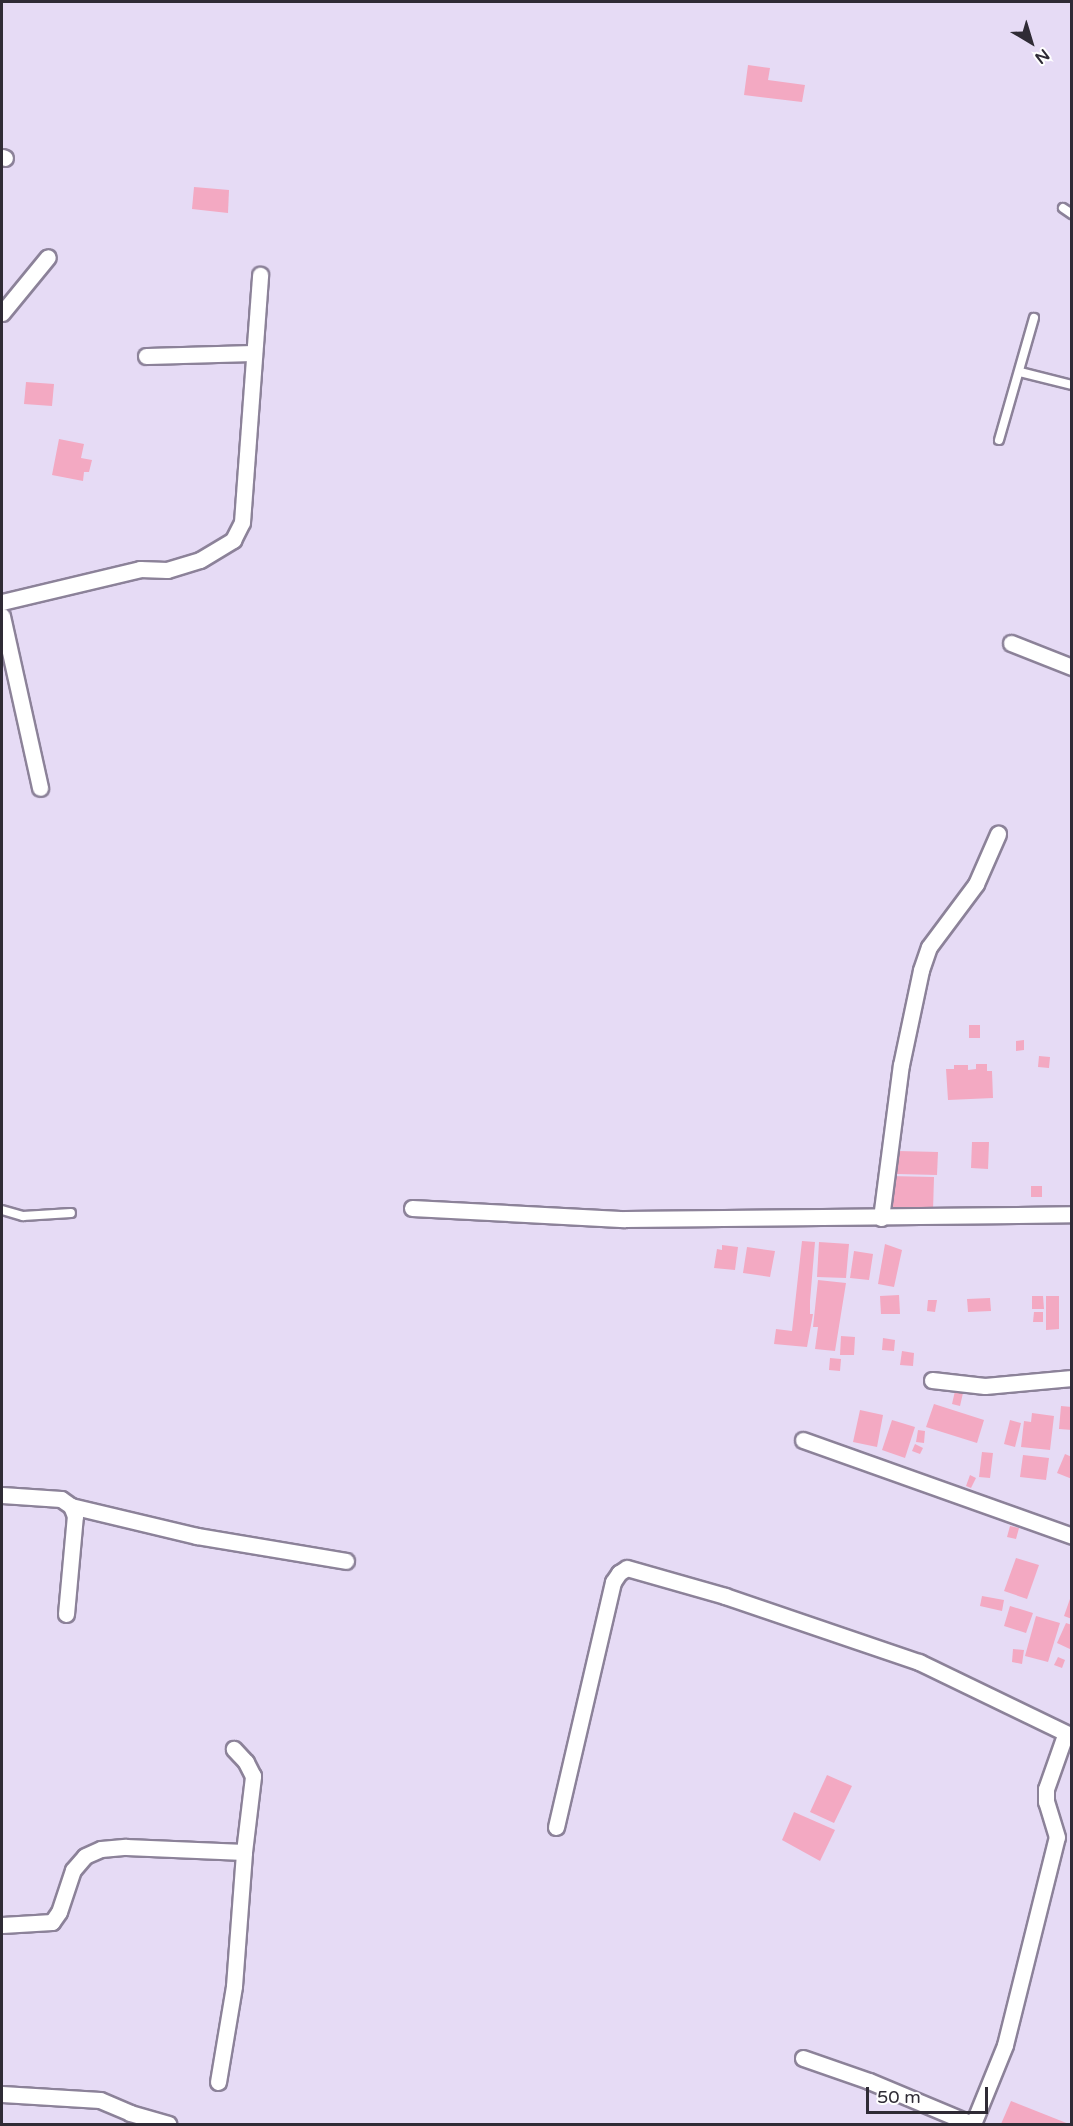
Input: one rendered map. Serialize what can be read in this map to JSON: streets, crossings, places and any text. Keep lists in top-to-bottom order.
{
  "scale_bar": "50 m",
  "north": "bottom right"
}
